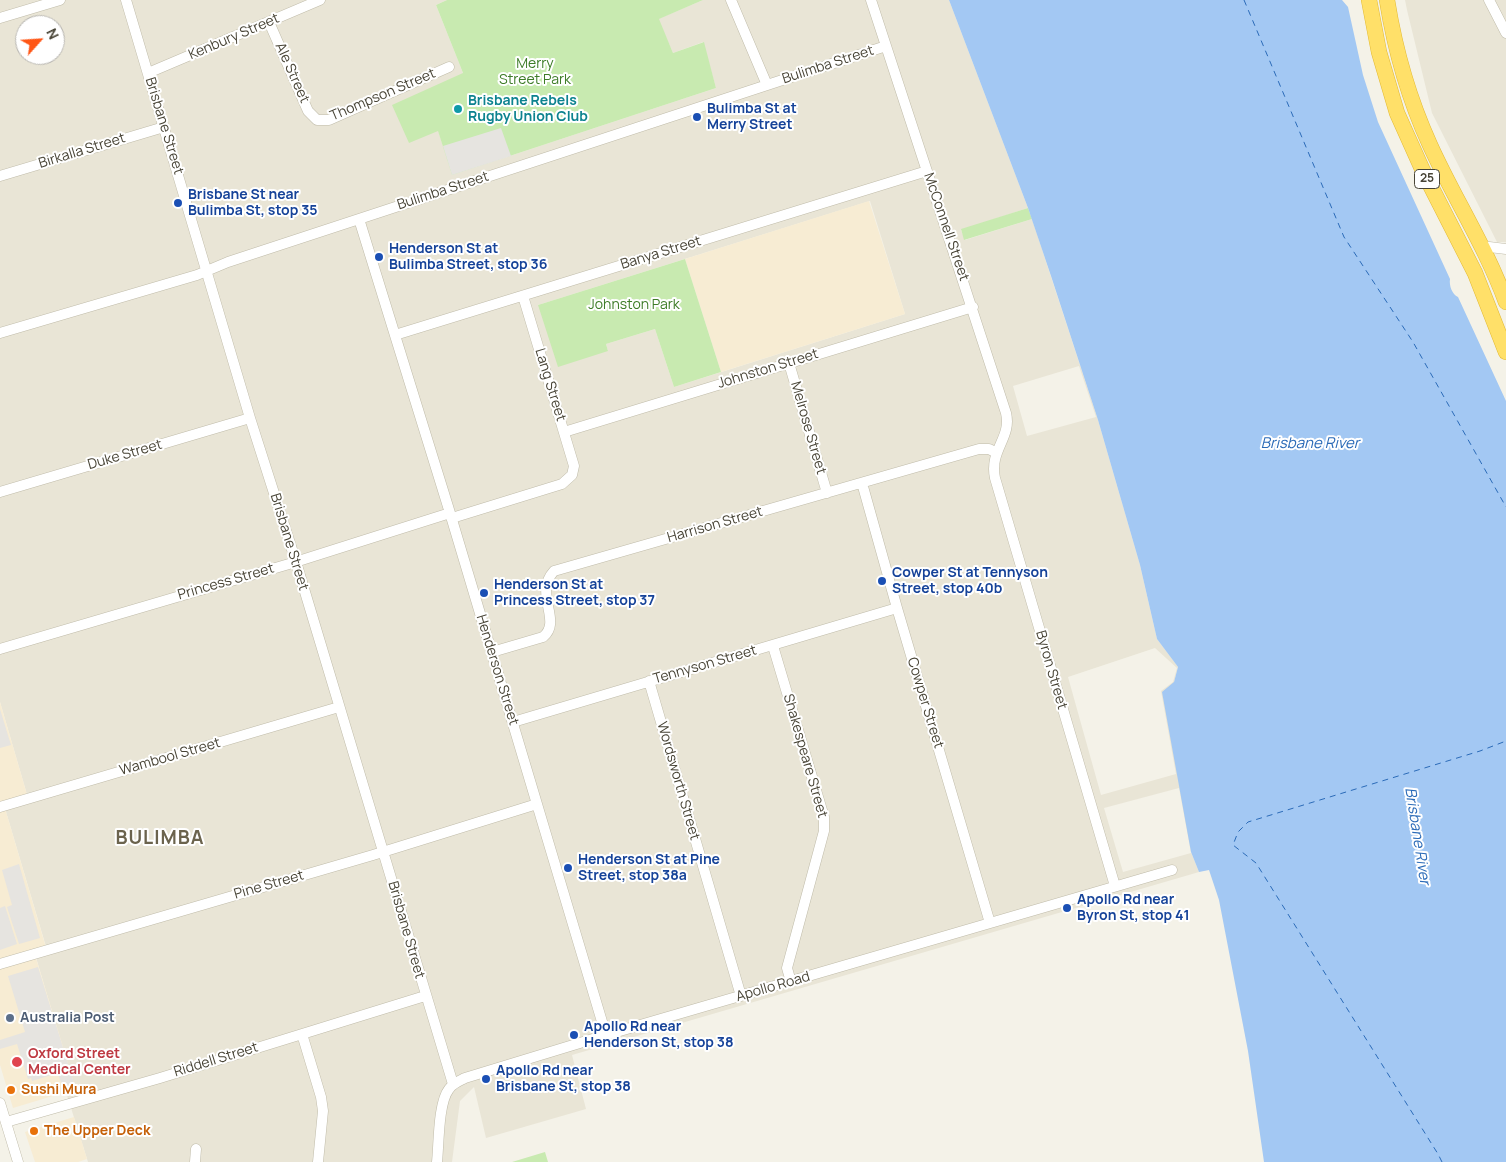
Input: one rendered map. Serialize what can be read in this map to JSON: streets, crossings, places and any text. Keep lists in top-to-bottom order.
{
  "streets": {
    "highway": ["25"],
    "street": [
      "Kenbury Street",
      "Bulimba Street",
      "Ale Street",
      "Thompson Street",
      "Brisbane Street",
      "Birkalla Street",
      "McConnell Street",
      "Banya Street",
      "Johnston Street",
      "Lang Street",
      "Melrose Street",
      "Duke Street",
      "Harrison Street",
      "Princess Street",
      "Tennyson Street",
      "Henderson Street",
      "Byron Street",
      "Cowper Street",
      "Shakespeare Street",
      "Wambool Street",
      "Wordsworth Street",
      "Pine Street",
      "Apollo Road",
      "Riddell Street"
    ]
  },
  "crossings": [
    ["Kenbury Street", "Ale Street"],
    ["Kenbury Street", "Brisbane Street"],
    ["Bulimba Street", "Brisbane Street"],
    ["Bulimba Street", "McConnell Street"],
    ["Bulimba Street", "Henderson Street"],
    ["Ale Street", "Thompson Street"],
    ["Brisbane Street", "Birkalla Street"],
    ["Brisbane Street", "Duke Street"],
    ["Brisbane Street", "Princess Street"],
    ["Brisbane Street", "Wambool Street"],
    ["Brisbane Street", "Pine Street"],
    ["Brisbane Street", "Apollo Road"],
    ["Brisbane Street", "Riddell Street"],
    ["McConnell Street", "Banya Street"],
    ["McConnell Street", "Johnston Street"],
    ["McConnell Street", "Harrison Street"],
    ["McConnell Street", "Byron Street"],
    ["Banya Street", "Lang Street"],
    ["Banya Street", "Henderson Street"],
    ["Johnston Street", "Lang Street"],
    ["Johnston Street", "Melrose Street"],
    ["Lang Street", "Princess Street"],
    ["Melrose Street", "Harrison Street"],
    ["Harrison Street", "Henderson Street"],
    ["Harrison Street", "Byron Street"],
    ["Harrison Street", "Cowper Street"],
    ["Princess Street", "Henderson Street"],
    ["Tennyson Street", "Henderson Street"],
    ["Tennyson Street", "Cowper Street"],
    ["Tennyson Street", "Shakespeare Street"],
    ["Tennyson Street", "Wordsworth Street"],
    ["Henderson Street", "Pine Street"],
    ["Henderson Street", "Apollo Road"],
    ["Byron Street", "Apollo Road"],
    ["Cowper Street", "Apollo Road"],
    ["Shakespeare Street", "Apollo Road"],
    ["Wordsworth Street", "Apollo Road"]
  ],
  "districts": ["BULIMBA"],
  "water": ["Brisbane River"],
  "parks": ["Merry Street Park", "Johnston Park"],
  "places": [
    "Brisbane Rebels Rugby Union Club",
    "Bulimba St at Merry Street",
    "Brisbane St near Bulimba St, stop 35",
    "Henderson St at Bulimba Street, stop 36",
    "Cowper St at Tennyson Street, stop 40b",
    "Henderson St at Princess Street, stop 37",
    "Henderson St at Pine Street, stop 38a",
    "Apollo Rd near Byron St, stop 41",
    "Australia Post",
    "Apollo Rd near Henderson St, stop 38",
    "Oxford Street Medical Center",
    "Apollo Rd near Brisbane St, stop 38",
    "Sushi Mura",
    "The Upper Deck"
  ],
  "north": "top right"
}
